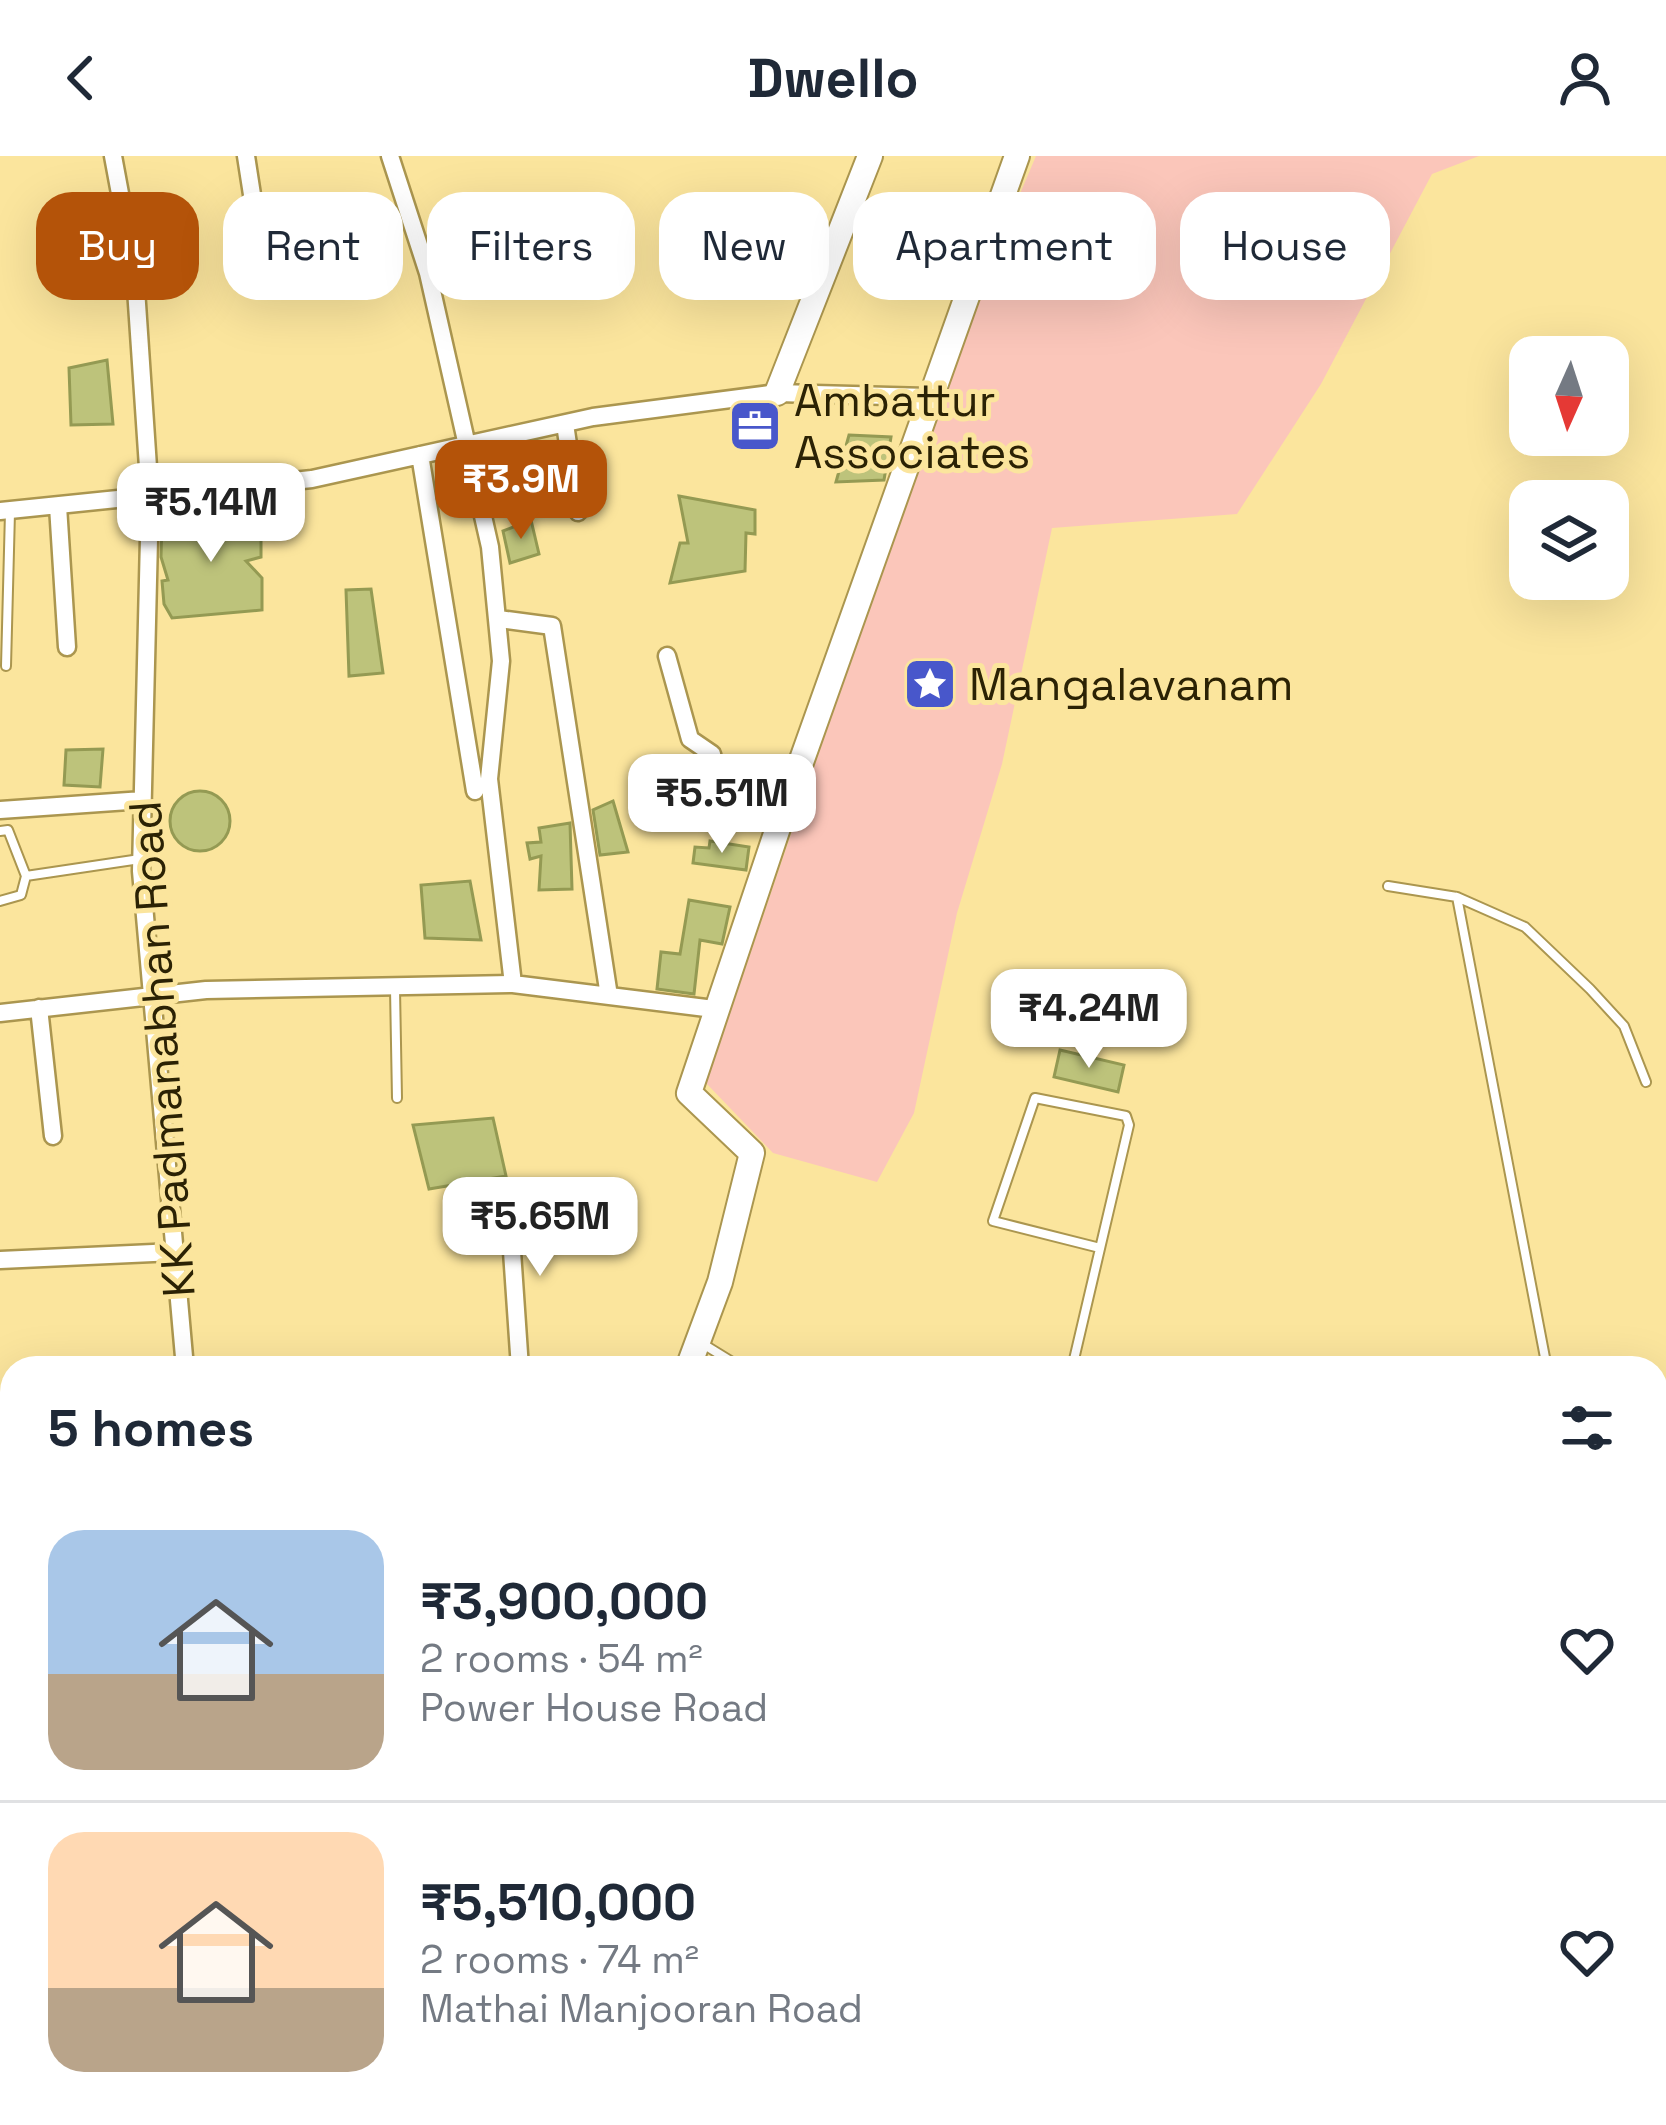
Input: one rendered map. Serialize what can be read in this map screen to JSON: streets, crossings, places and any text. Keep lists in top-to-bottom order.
{
  "streets": {
    "street": ["KK Padmanabhan Road"]
  },
  "places": {
    "office": ["Ambattur Associates"],
    "place": ["Mangalavanam"]
  },
  "north": "bottom",
  "page": {
    "header": "Dwello",
    "chip": [
      "Buy",
      "Rent",
      "Filters",
      "New",
      "Apartment",
      "House"
    ],
    "price": [
      "₹3.9M",
      "₹5.14M",
      "₹5.51M",
      "₹4.24M",
      "₹5.65M"
    ],
    "heading": "5 homes",
    "list": [
      {
        "name": "₹3,900,000",
        "note": "2 rooms · 54 m² · Power House Road"
      },
      {
        "name": "₹5,510,000",
        "note": "2 rooms · 74 m² · Mathai Manjooran Road"
      }
    ]
  }
}
